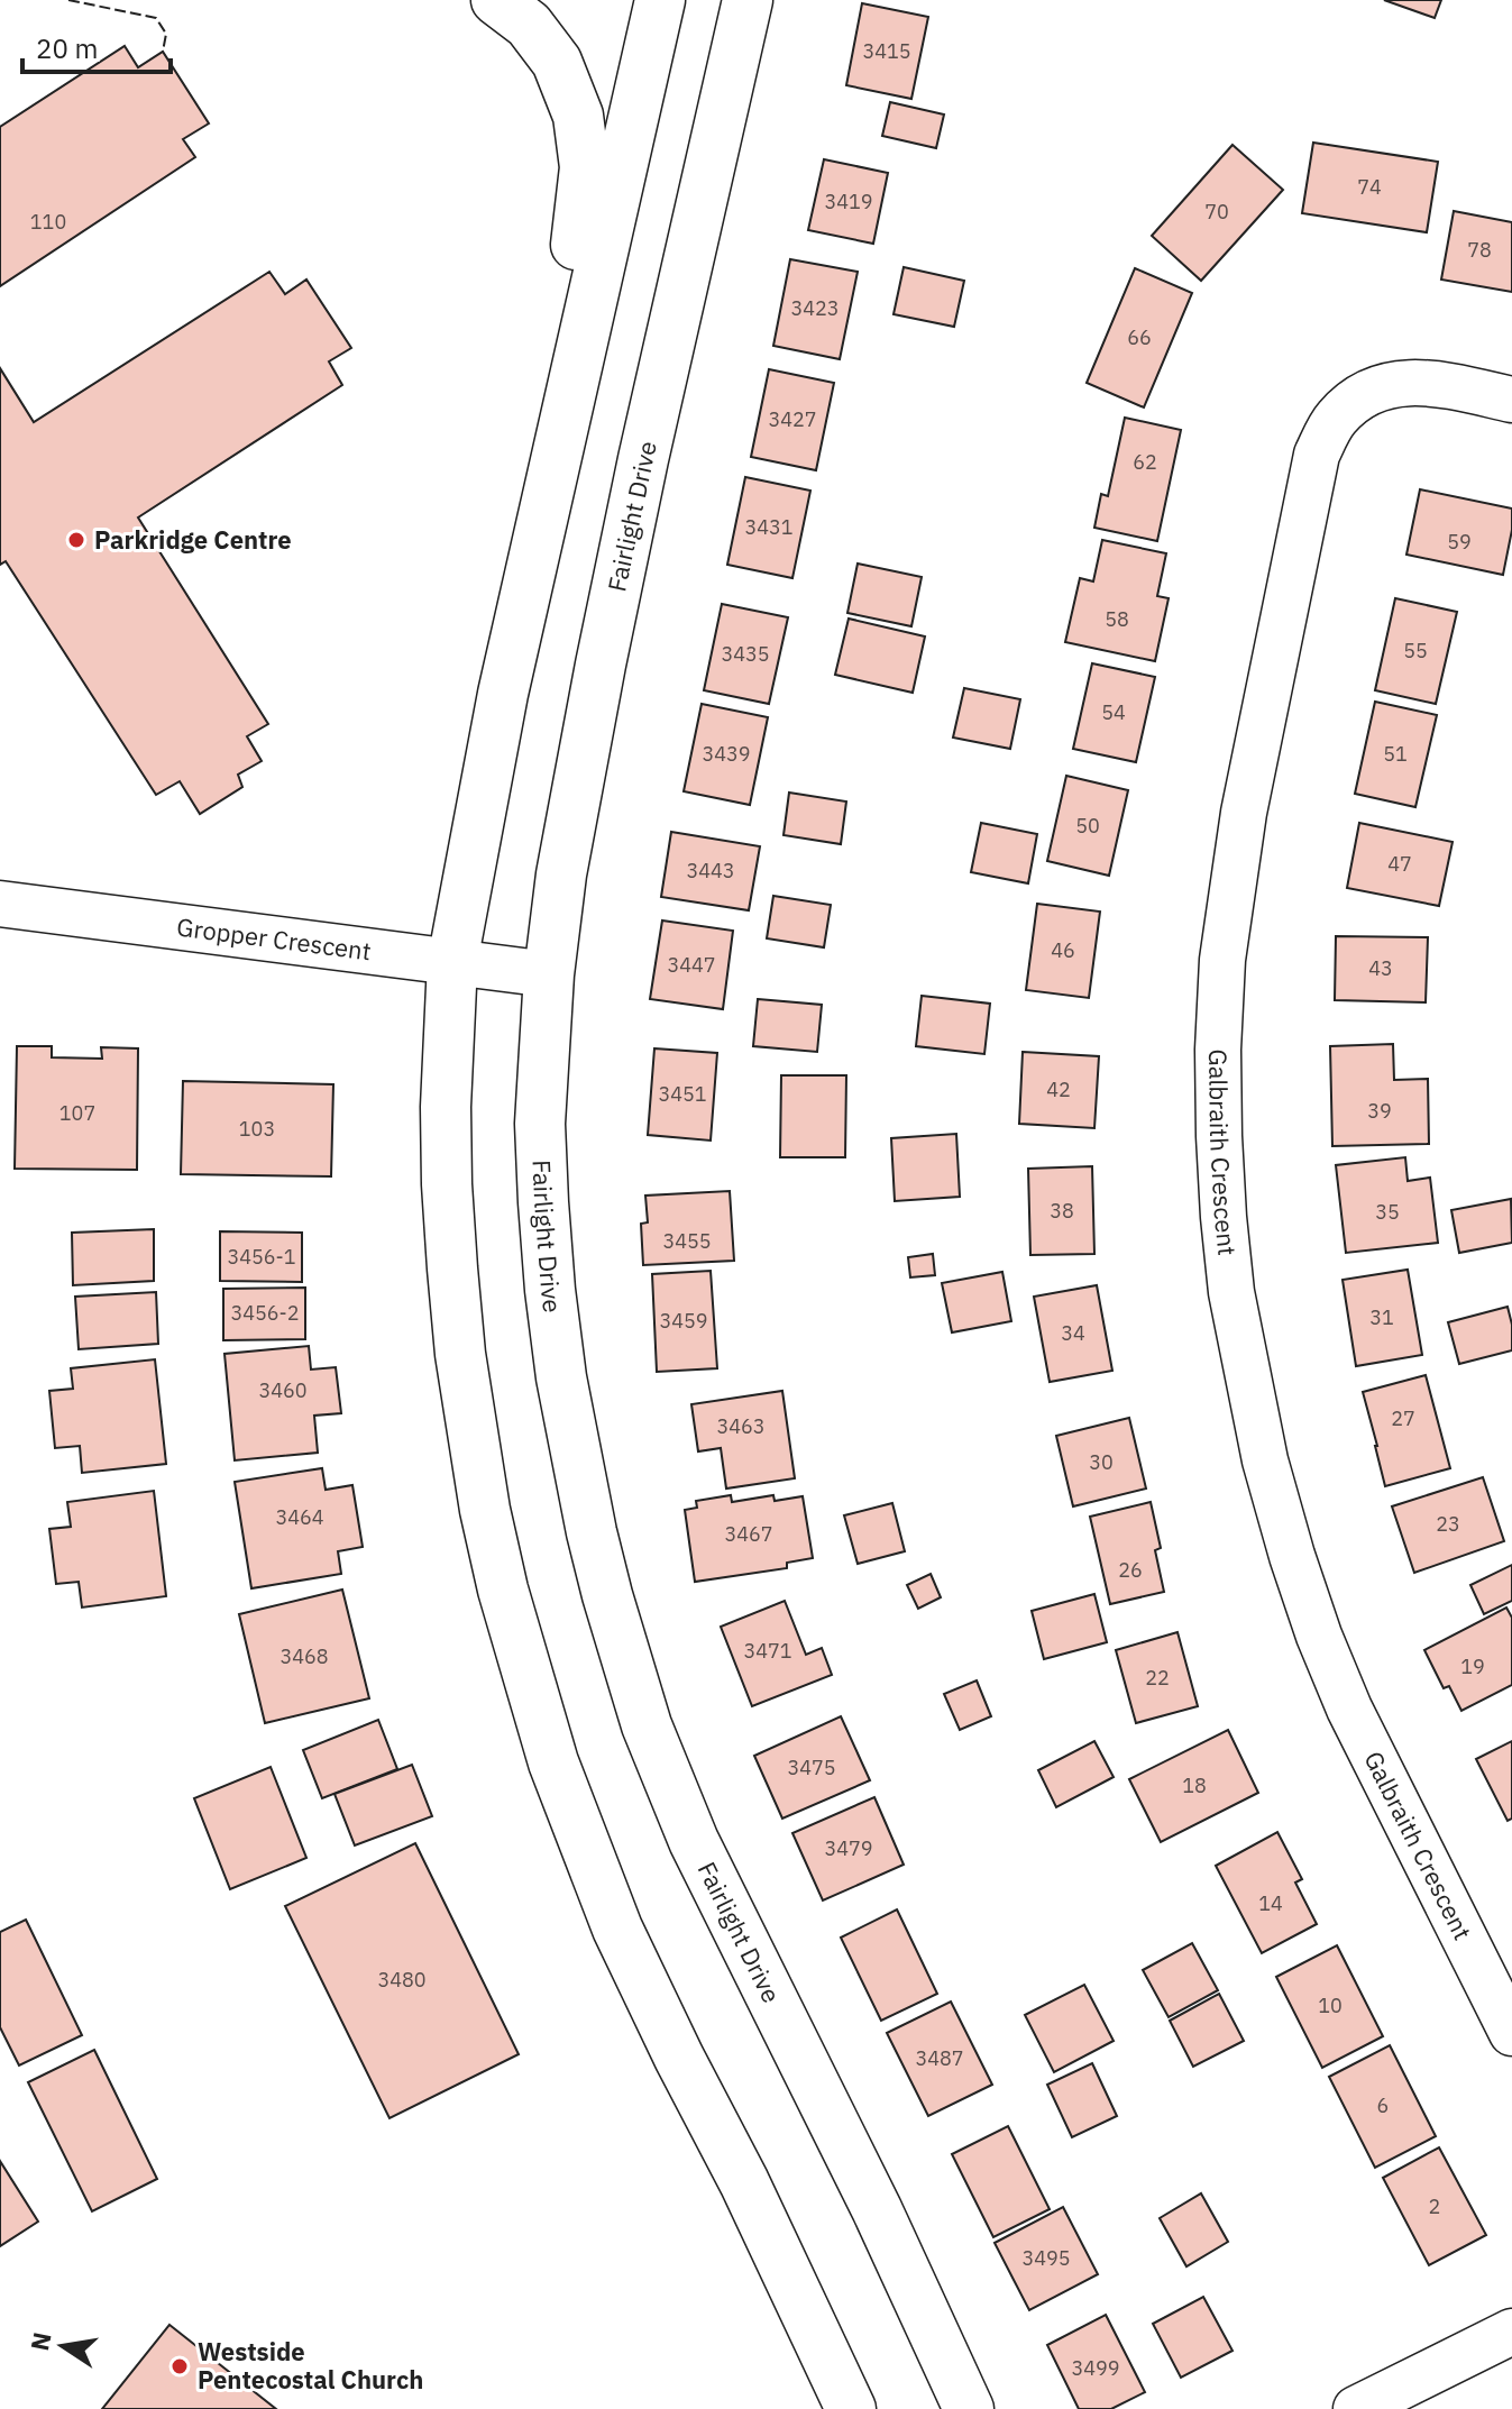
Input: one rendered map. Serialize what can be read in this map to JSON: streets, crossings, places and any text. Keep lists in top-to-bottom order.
{
  "streets": {
    "main road": ["Fairlight Drive"],
    "street": ["Gropper Crescent", "Galbraith Crescent"]
  },
  "crossings": [
    ["Fairlight Drive", "Gropper Crescent"]
  ],
  "places": ["Parkridge Centre", "Westside Pentecostal Church"],
  "house_numbers": [
    "3415",
    "74",
    "3419",
    "70",
    "110",
    "78",
    "3423",
    "66",
    "3427",
    "62",
    "3431",
    "59",
    "58",
    "55",
    "3435",
    "54",
    "3439",
    "51",
    "50",
    "47",
    "3443",
    "46",
    "3447",
    "43",
    "42",
    "3451",
    "39",
    "107",
    "103",
    "38",
    "35",
    "3455",
    "3456-1",
    "3456-2",
    "31",
    "3459",
    "34",
    "3460",
    "27",
    "3463",
    "30",
    "3464",
    "23",
    "3467",
    "26",
    "3471",
    "3468",
    "19",
    "22",
    "3475",
    "18",
    "3479",
    "14",
    "3480",
    "10",
    "3487",
    "6",
    "2",
    "3495",
    "3499"
  ],
  "scale_bar": "20 m",
  "north": "left"
}
